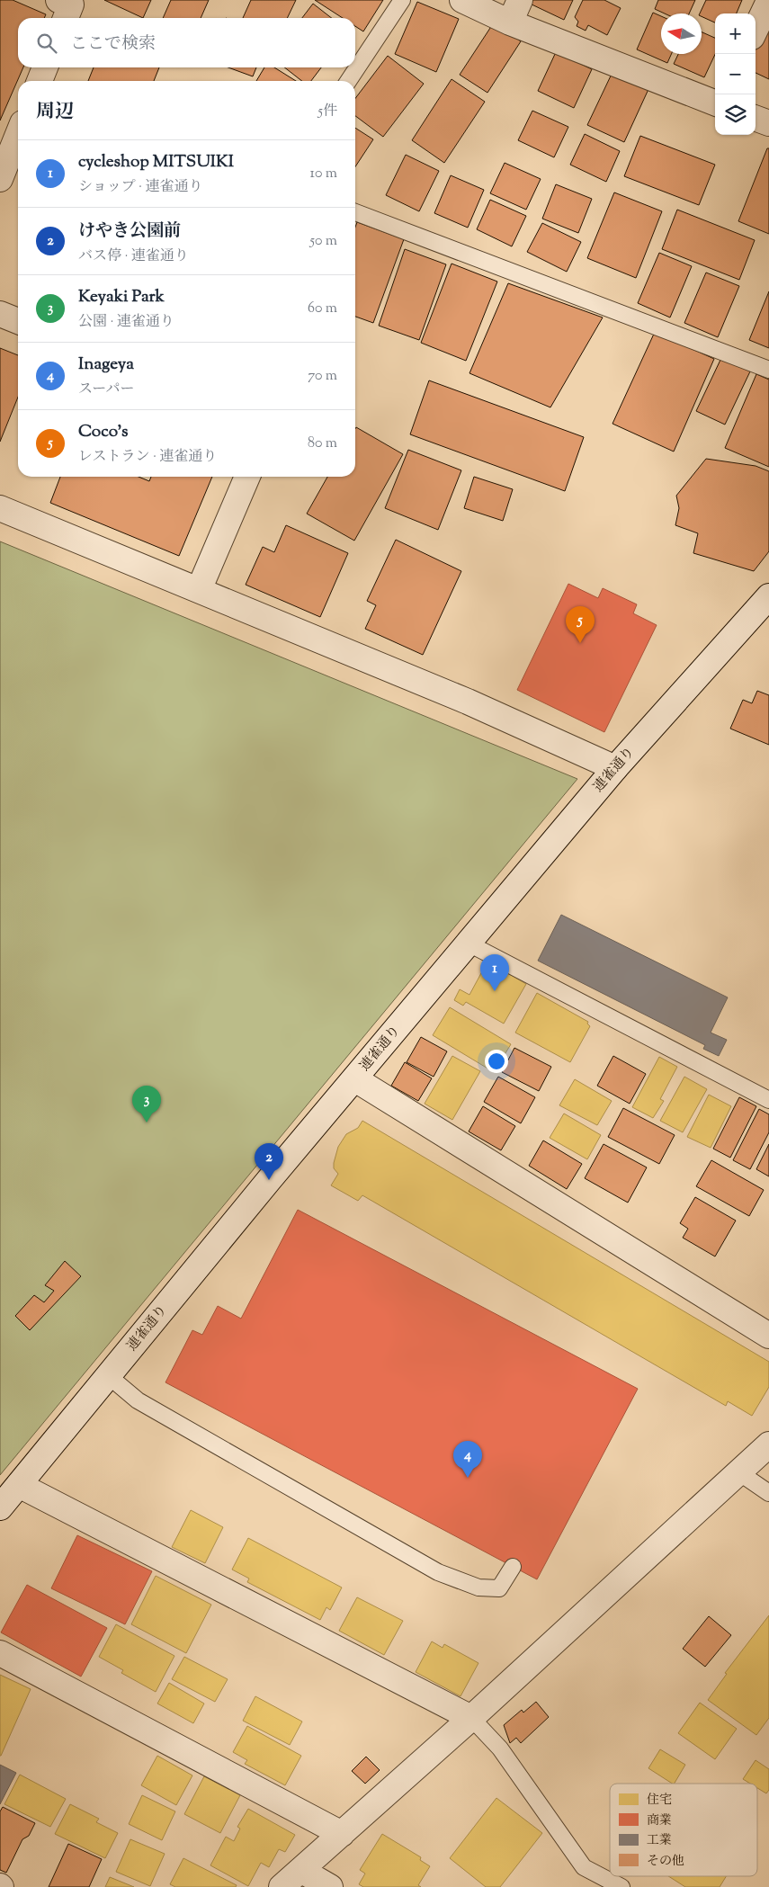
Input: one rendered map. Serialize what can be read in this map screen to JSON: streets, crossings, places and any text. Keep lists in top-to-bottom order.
{
  "streets": {
    "street": ["連雀通り"]
  },
  "legend": [
    "住宅",
    "商業",
    "工業",
    "その他"
  ],
  "north": "left",
  "page": {
    "map_buttons": ["+", "−"],
    "search": "ここで検索",
    "heading": ["周辺", "5件"],
    "list": [
      {
        "mark": "1",
        "name": "cycleshop MITSUIKI",
        "note": "ショップ · 連雀通り",
        "value": "10 m"
      },
      {
        "mark": "2",
        "name": "けやき公園前",
        "note": "バス停 · 連雀通り",
        "value": "50 m"
      },
      {
        "mark": "3",
        "name": "Keyaki Park",
        "note": "公園 · 連雀通り",
        "value": "60 m"
      },
      {
        "mark": "4",
        "name": "Inageya",
        "note": "スーパー",
        "value": "70 m"
      },
      {
        "mark": "5",
        "name": "Coco's",
        "note": "レストラン · 連雀通り",
        "value": "80 m"
      }
    ],
    "pins": [
      "5",
      "1",
      "3",
      "2",
      "4"
    ]
  }
}
